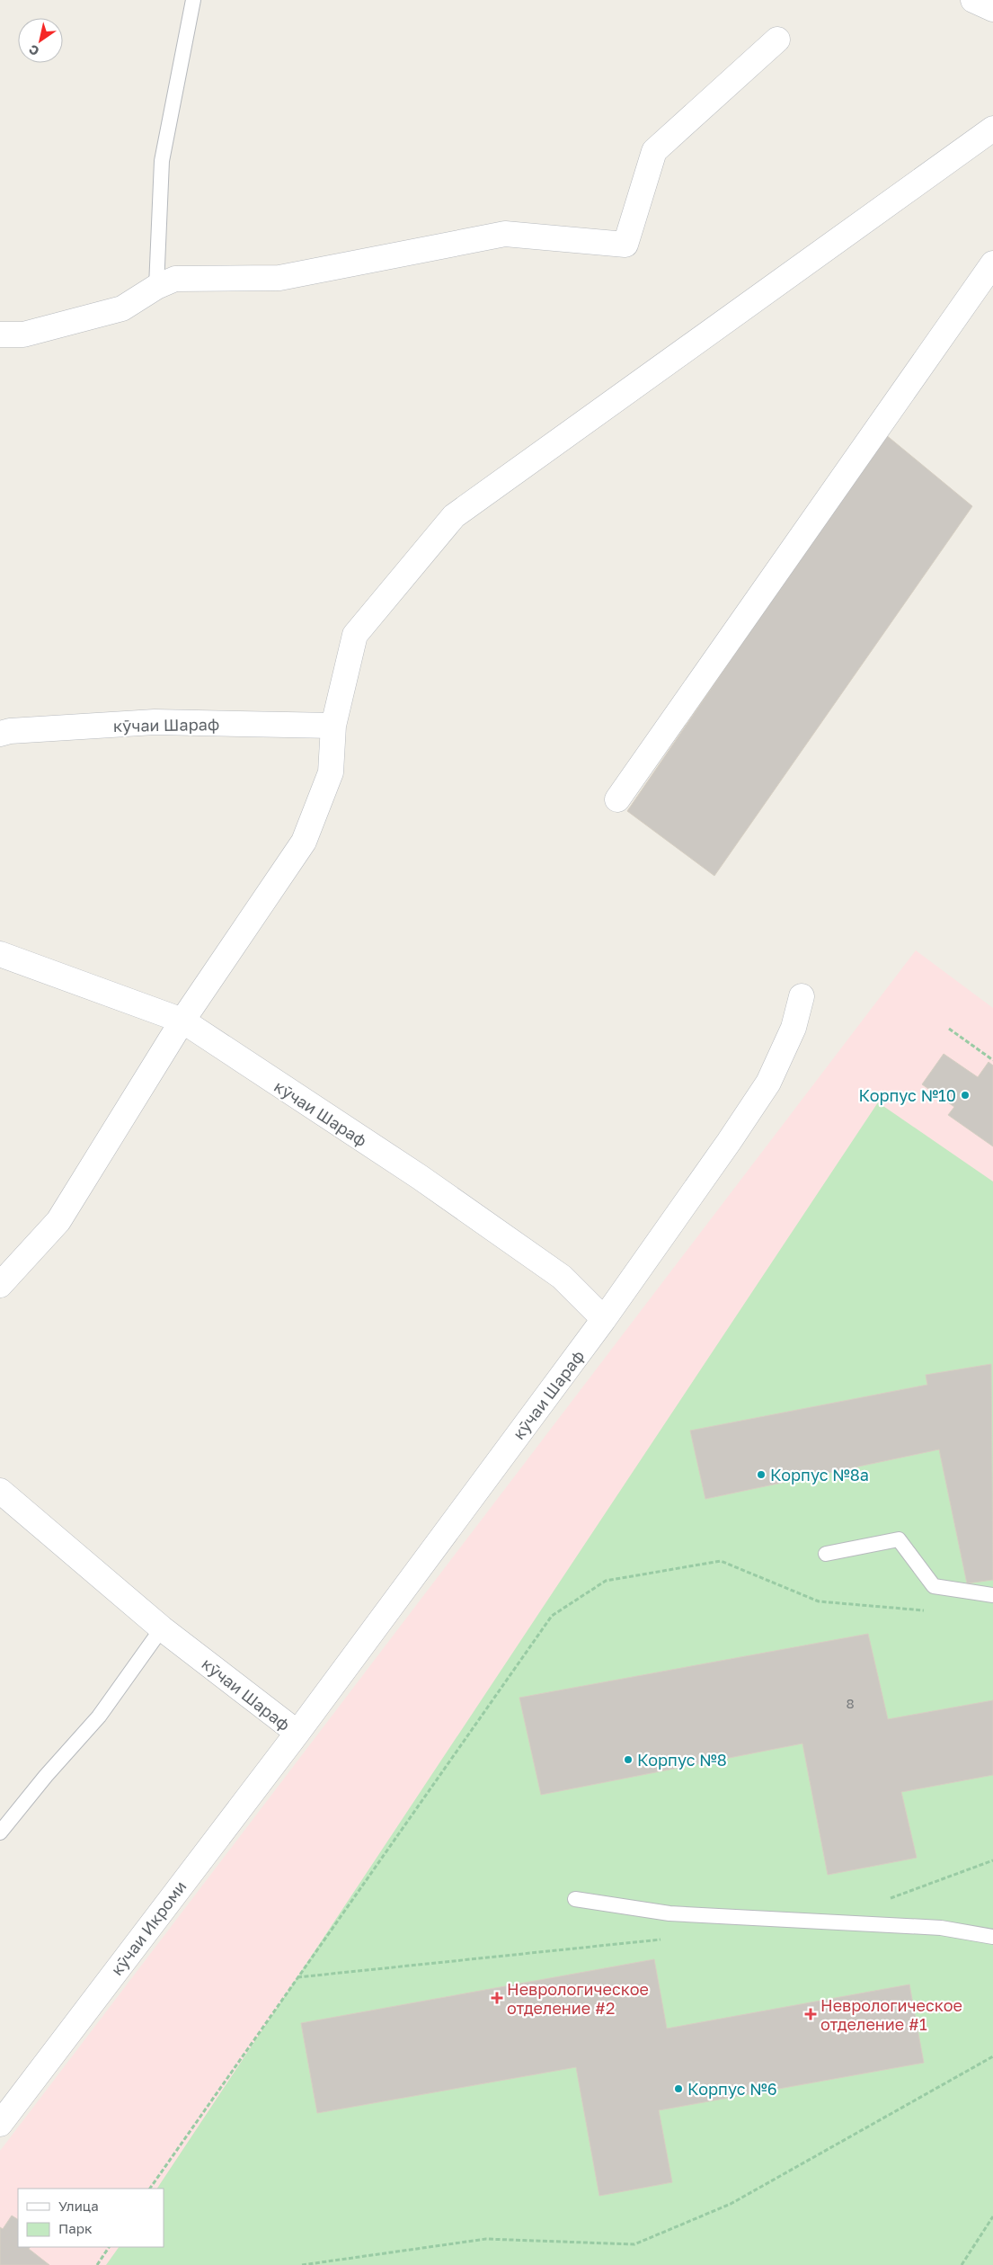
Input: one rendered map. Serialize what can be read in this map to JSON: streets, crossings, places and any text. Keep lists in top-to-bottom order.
{
  "streets": {
    "street": ["кӯчаи Шараф", "кӯчаи Икроми"]
  },
  "crossings": [
    ["кӯчаи Шараф", "кӯчаи Икроми"]
  ],
  "places": {
    "other": [
      "Корпус №10",
      "Корпус №8а",
      "Корпус №8",
      "Корпус №6"
    ],
    "health": ["Неврологическое отделение #2", "Неврологическое отделение #1"]
  },
  "house_numbers": ["8"],
  "legend": ["Улица", "Парк"],
  "north": "bottom left"
}
